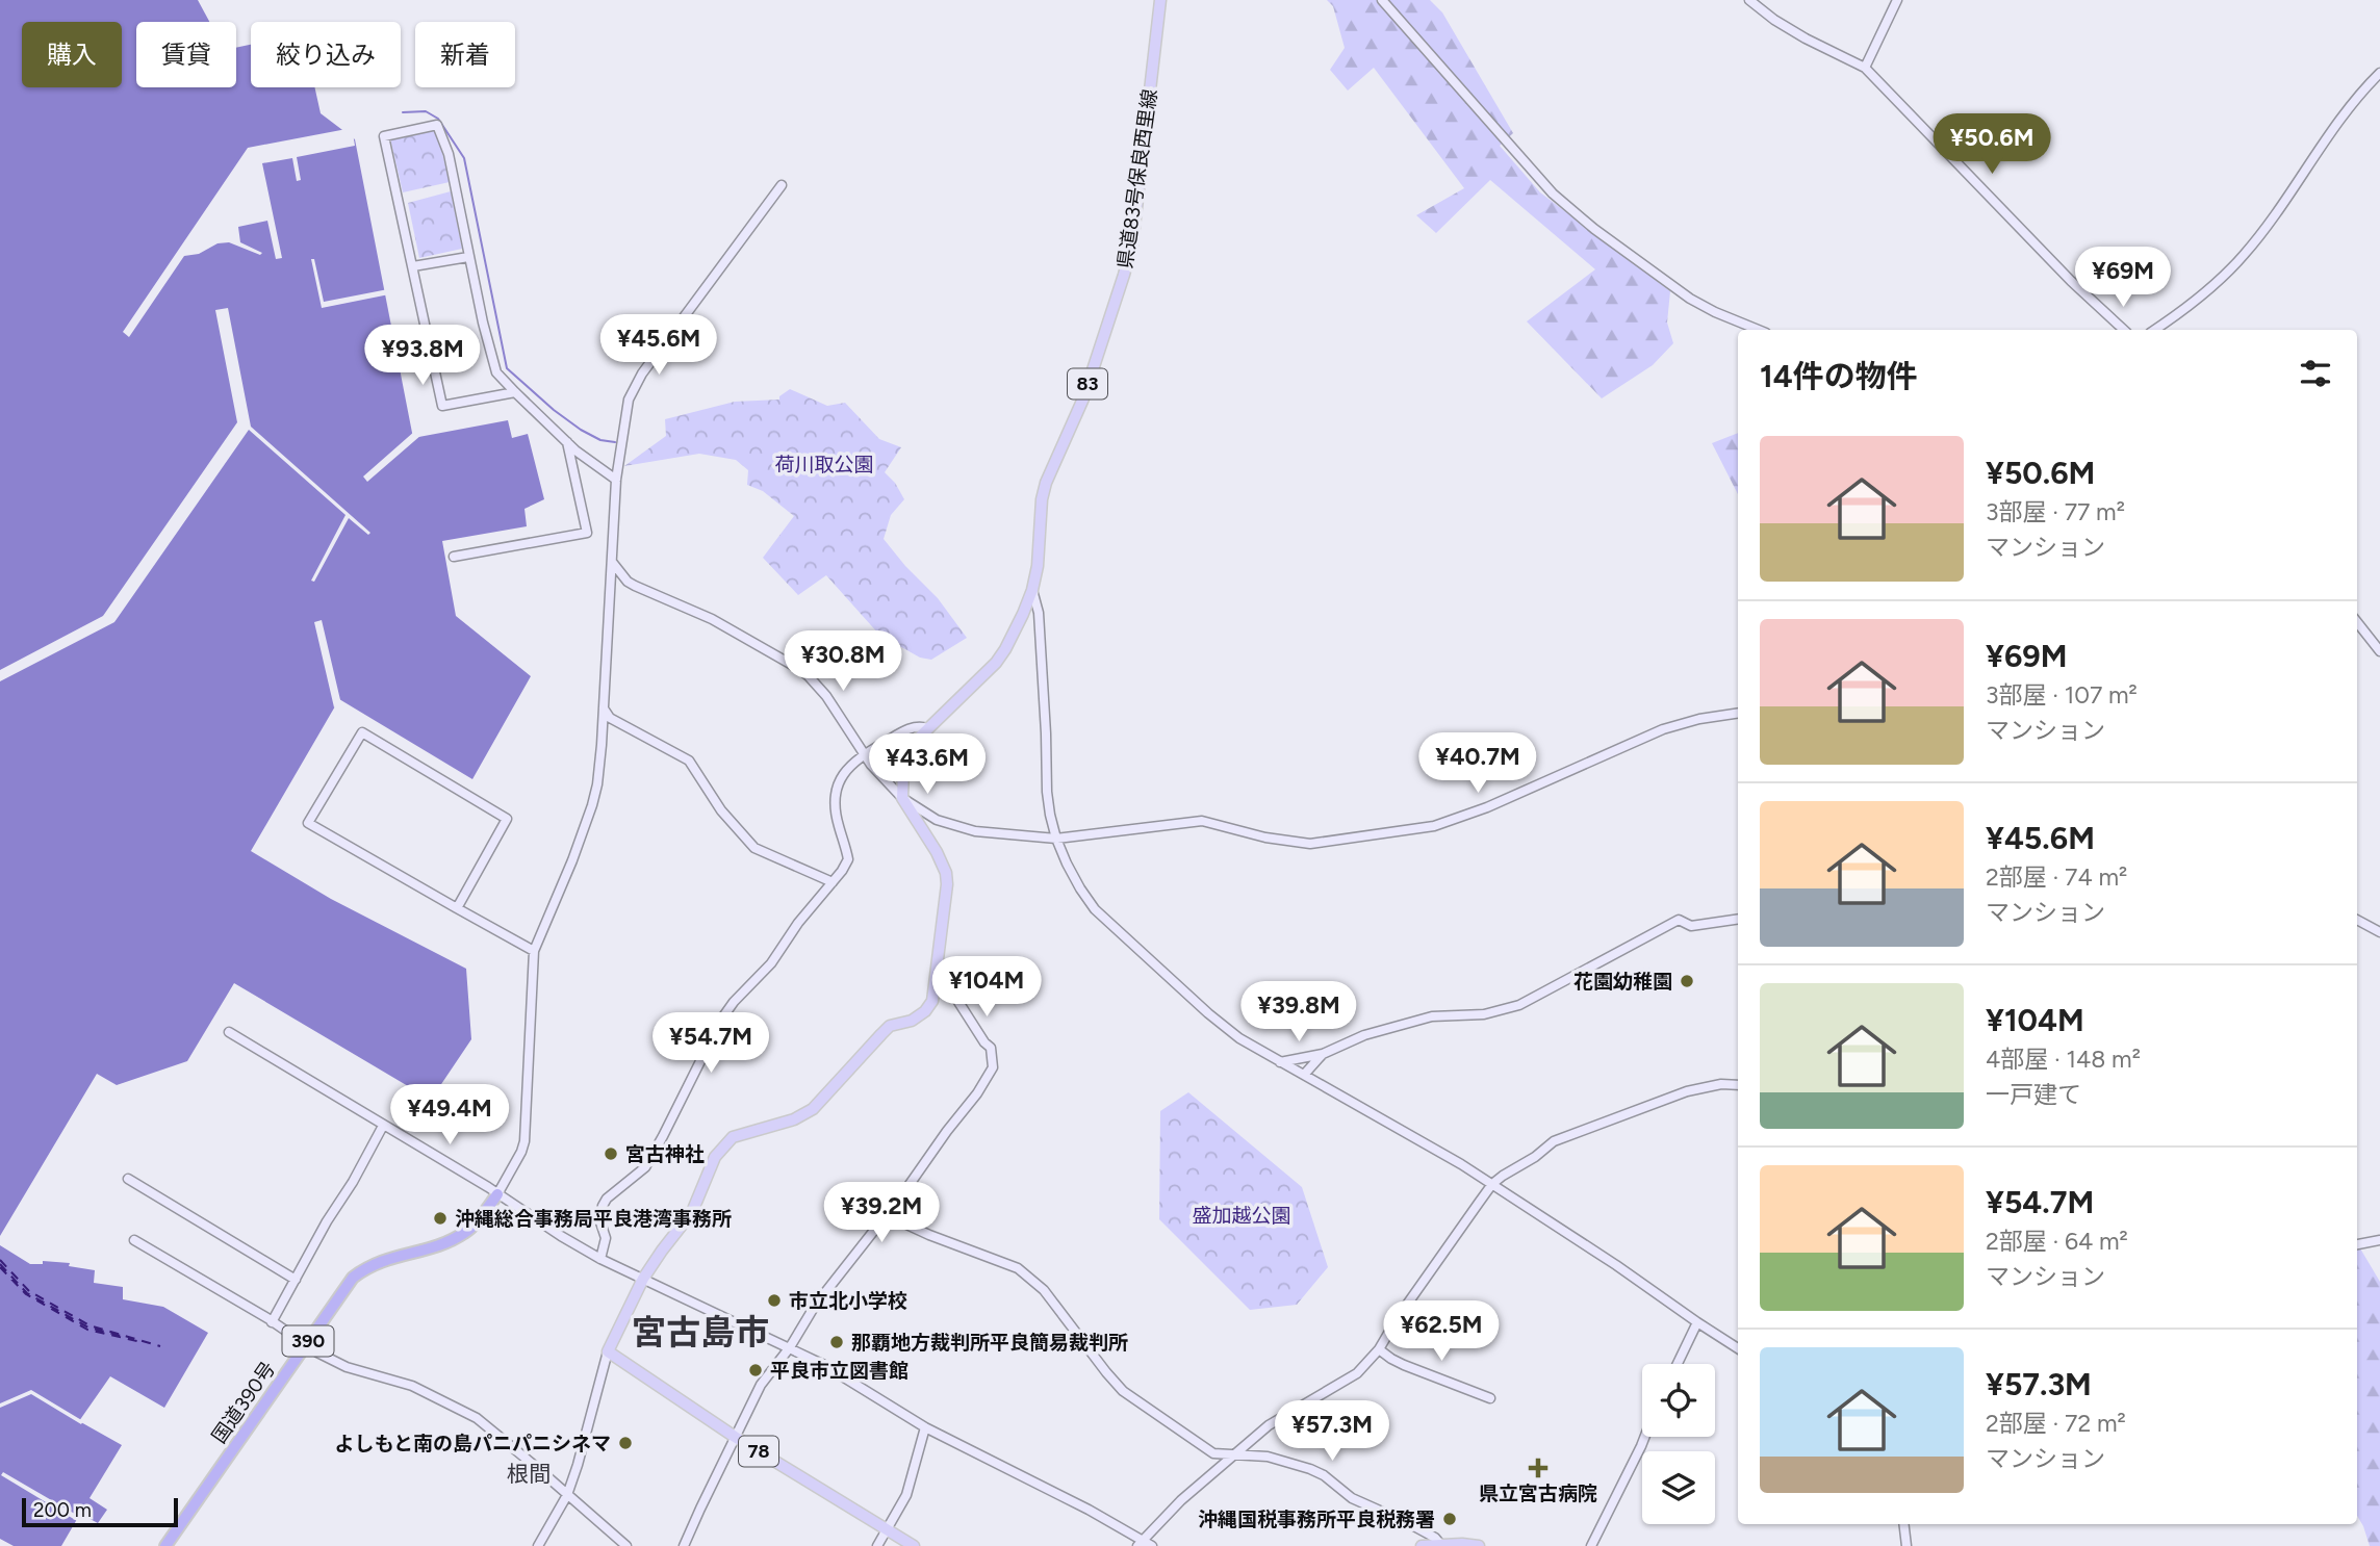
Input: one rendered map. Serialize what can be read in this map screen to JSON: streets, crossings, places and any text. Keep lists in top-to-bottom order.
{
  "streets": {
    "highway": ["390", "国道390号"],
    "main road": ["県道83号保良西里線", "83", "78"]
  },
  "districts": ["宮古島市", "根間"],
  "parks": ["荷川取公園", "盛加越公園"],
  "places": {
    "other": [
      "花園幼稚園",
      "宮古神社",
      "沖縄総合事務局平良港湾事務所",
      "市立北小学校",
      "那覇地方裁判所平良簡易裁判所",
      "平良市立図書館",
      "よしもと南の島パニパニシネマ",
      "沖縄国税事務所平良税務署"
    ],
    "health": ["県立宮古病院"]
  },
  "scale_bar": "200 m",
  "page": {
    "chip": [
      "購入",
      "賃貸",
      "絞り込み",
      "新着"
    ],
    "price": [
      "¥50.6M",
      "¥69M",
      "¥45.6M",
      "¥93.8M",
      "¥30.8M",
      "¥40.7M",
      "¥43.6M",
      "¥104M",
      "¥39.8M",
      "¥54.7M",
      "¥49.4M",
      "¥39.2M",
      "¥62.5M",
      "¥57.3M"
    ],
    "heading": "14件の物件",
    "list": [
      {
        "name": "¥50.6M",
        "note": "3部屋 · 77 m² · マンション"
      },
      {
        "name": "¥69M",
        "note": "3部屋 · 107 m² · マンション"
      },
      {
        "name": "¥45.6M",
        "note": "2部屋 · 74 m² · マンション"
      },
      {
        "name": "¥104M",
        "note": "4部屋 · 148 m² · 一戸建て"
      },
      {
        "name": "¥54.7M",
        "note": "2部屋 · 64 m² · マンション"
      },
      {
        "name": "¥57.3M",
        "note": "2部屋 · 72 m² · マンション"
      }
    ],
    "scale": "200 m"
  }
}
